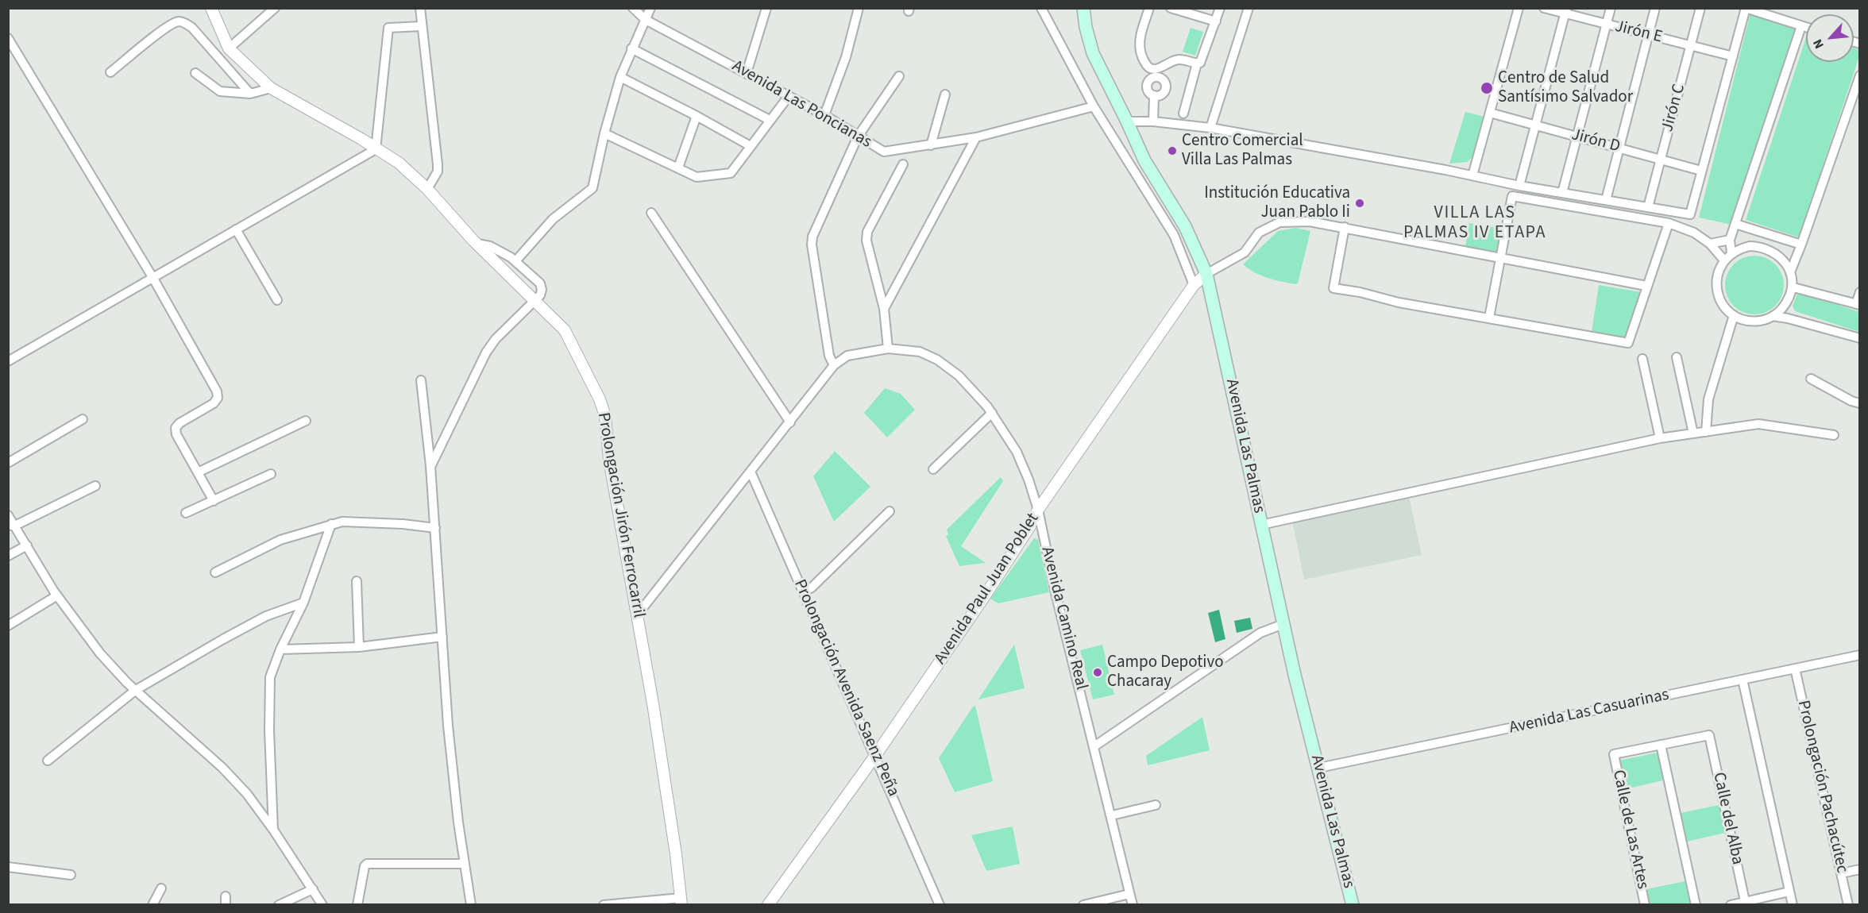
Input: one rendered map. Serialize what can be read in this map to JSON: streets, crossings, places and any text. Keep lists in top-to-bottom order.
{
  "streets": {
    "main road": ["Avenida Las Palmas"],
    "street": [
      "Jirón E",
      "Avenida Las Poncianas",
      "Jirón C",
      "Jirón D",
      "Prolongación Jirón Ferrocarril",
      "Avenida Paul Juan Poblet",
      "Avenida Camino Real",
      "Prolongación Avenida Saenz Peña",
      "Avenida Las Casuarinas",
      "Prolongación Pachacútec",
      "Calle del Alba",
      "Calle de Las Artes"
    ]
  },
  "crossings": [
    ["Jirón E", "Jirón C"],
    ["Jirón C", "Jirón D"],
    ["Avenida Las Palmas", "Avenida Paul Juan Poblet"],
    ["Avenida Las Palmas", "Avenida Las Casuarinas"],
    ["Prolongación Jirón Ferrocarril", "Avenida Camino Real"],
    ["Avenida Paul Juan Poblet", "Avenida Camino Real"],
    ["Avenida Paul Juan Poblet", "Prolongación Avenida Saenz Peña"],
    ["Avenida Camino Real", "Prolongación Avenida Saenz Peña"],
    ["Avenida Las Casuarinas", "Prolongación Pachacútec"],
    ["Calle del Alba", "Calle de Las Artes"]
  ],
  "districts": ["VILLA LAS PALMAS IV ETAPA"],
  "places": [
    "Centro de Salud Santísimo Salvador",
    "Centro Comercial Villa Las Palmas",
    "Institución Educativa Juan Pablo Ii",
    "Campo Depotivo Chacaray"
  ],
  "north": "bottom left"
}
